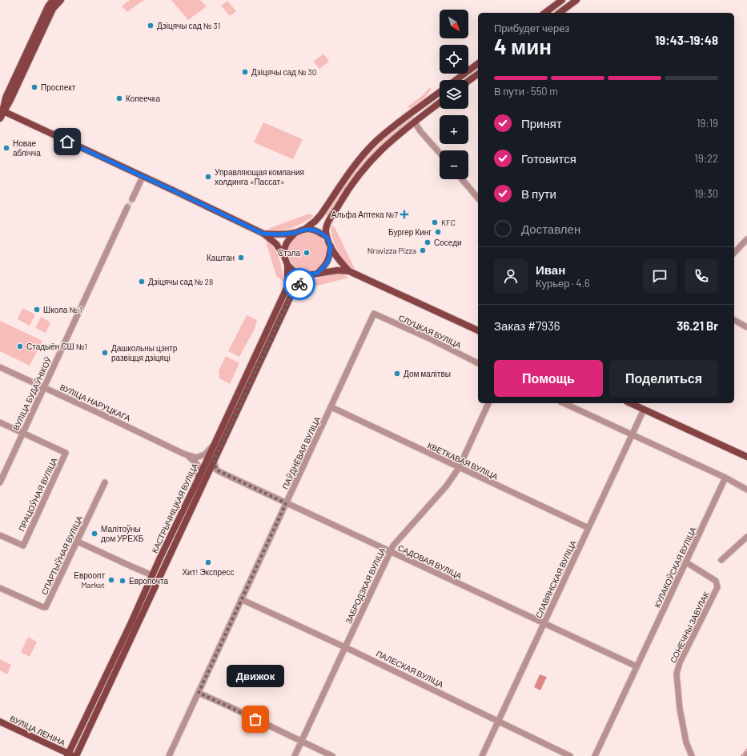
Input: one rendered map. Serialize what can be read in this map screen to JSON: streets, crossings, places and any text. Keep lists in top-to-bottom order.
{
  "streets": {
    "main road": ["КАСТРЫЧНІЦКАЯ ВУЛІЦА", "ВУЛІЦА ЛЕНІНА"],
    "street": [
      "СЛУЦКАЯ ВУЛІЦА",
      "ВУЛІЦА БУДАЎНІКОЎ",
      "ВУЛІЦА НАРУЦКАГА",
      "ПАЎДНЁВАЯ ВУЛІЦА",
      "КВЕТКАВАЯ ВУЛІЦА",
      "ПРАЦОЎНАЯ ВУЛІЦА",
      "СПАРТЫЎНАЯ ВУЛІЦА",
      "САДОВАЯ ВУЛІЦА",
      "КУЛАКОЎСКАЯ ВУЛІЦА",
      "СЛАВЯНСКАЯ ВУЛІЦА",
      "ЗАБРОДЗКАЯ ВУЛІЦА",
      "СОНЕЧНЫ ЗАВУЛАК",
      "ПАЛЕСКАЯ ВУЛІЦА"
    ]
  },
  "crossings": [
    ["СЛУЦКАЯ ВУЛІЦА", "ПАЎДНЁВАЯ ВУЛІЦА"],
    ["ВУЛІЦА БУДАЎНІКОЎ", "ВУЛІЦА НАРУЦКАГА"],
    ["ВУЛІЦА БУДАЎНІКОЎ", "ПРАЦОЎНАЯ ВУЛІЦА"],
    ["ПАЎДНЁВАЯ ВУЛІЦА", "КВЕТКАВАЯ ВУЛІЦА"],
    ["ПАЎДНЁВАЯ ВУЛІЦА", "САДОВАЯ ВУЛІЦА"],
    ["ПАЎДНЁВАЯ ВУЛІЦА", "ПАЛЕСКАЯ ВУЛІЦА"],
    ["КВЕТКАВАЯ ВУЛІЦА", "СЛАВЯНСКАЯ ВУЛІЦА"],
    ["КВЕТКАВАЯ ВУЛІЦА", "ЗАБРОДЗКАЯ ВУЛІЦА"],
    ["КАСТРЫЧНІЦКАЯ ВУЛІЦА", "ВУЛІЦА ЛЕНІНА"],
    ["САДОВАЯ ВУЛІЦА", "КУЛАКОЎСКАЯ ВУЛІЦА"],
    ["САДОВАЯ ВУЛІЦА", "СЛАВЯНСКАЯ ВУЛІЦА"],
    ["САДОВАЯ ВУЛІЦА", "ЗАБРОДЗКАЯ ВУЛІЦА"],
    ["КУЛАКОЎСКАЯ ВУЛІЦА", "СОНЕЧНЫ ЗАВУЛАК"],
    ["СЛАВЯНСКАЯ ВУЛІЦА", "ПАЛЕСКАЯ ВУЛІЦА"],
    ["ЗАБРОДЗКАЯ ВУЛІЦА", "ПАЛЕСКАЯ ВУЛІЦА"]
  ],
  "places": {
    "other": [
      "Дзіцячы сад № 31",
      "Дзіцячы сад № 30",
      "Проспект",
      "Копеечка",
      "Новае аблічча",
      "Управляющая компания холдинга «Пассат»",
      "KFC",
      "Бургер Кинг",
      "Соседи",
      "Nravizza Pizza",
      "Стэла",
      "Каштан",
      "Дзіцячы сад № 28",
      "Школа № 1",
      "Стадыён СШ №1",
      "Дашкольны цэнтр развіцця дзіцяці",
      "Дом малітвы",
      "Малітоўны дом УРЕХБ",
      "Хит! Экспресс",
      "Евроопт Market",
      "Европочта",
      "Движок"
    ],
    "health": ["Альфа Аптека №7"]
  },
  "north": "bottom right",
  "page": {
    "map_buttons": ["+", "−"],
    "heading": ["4 мин", "Прибудет через", "19:43–19:48"],
    "panel": [
      "Иван",
      "Курьер · 4.6",
      "Заказ #7936",
      "36.21 Br"
    ],
    "bar": "В пути · 550 m",
    "list": [
      ["Принят", "19:19"],
      ["Готовится", "19:22"],
      ["В пути", "19:30"],
      "Доставлен"
    ],
    "buttons": ["Помощь", "Поделиться"],
    "bubble": "Движок"
  }
}
